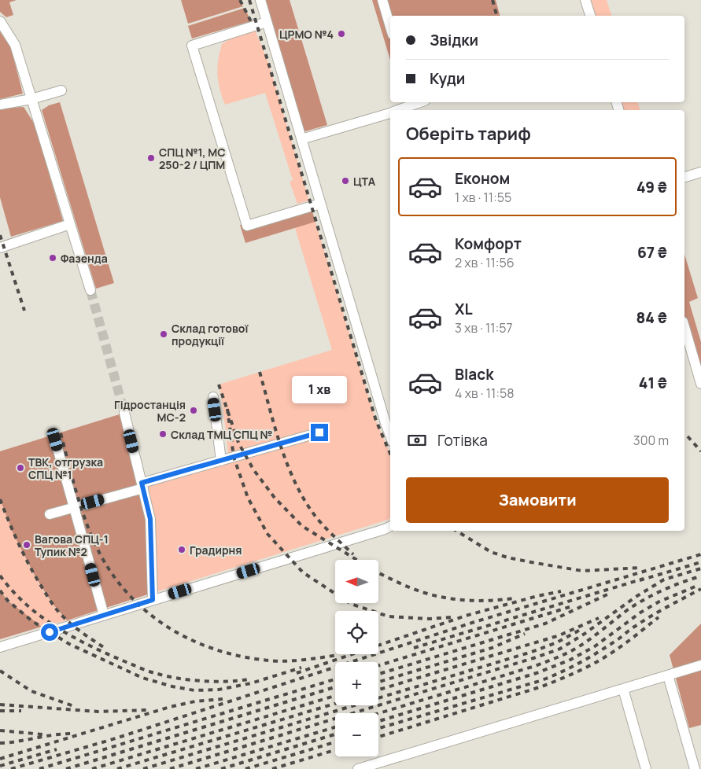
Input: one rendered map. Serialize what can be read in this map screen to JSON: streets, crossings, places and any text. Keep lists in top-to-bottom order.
{
  "places": [
    "ЦРМО №4",
    "СПЦ №1, МС 250-2 / ЦПМ",
    "ЦТА",
    "Фазенда",
    "Склад готової продукції",
    "Гідростанція МС-2",
    "Склад ТМЦ СПЦ №",
    "ТВК, отгрузка СПЦ №1",
    "Вагова СПЦ-1 Тупик №2",
    "Градирня"
  ],
  "north": "left",
  "page": {
    "banner": ["Звідки", "Куди"],
    "heading": "Оберіть тариф",
    "list": [
      {
        "name": "Економ",
        "note": "1 хв · 11:55",
        "value": "49 ₴"
      },
      {
        "name": "Комфорт",
        "note": "2 хв · 11:56",
        "value": "67 ₴"
      },
      {
        "name": "XL",
        "note": "3 хв · 11:57",
        "value": "84 ₴"
      },
      {
        "name": "Black",
        "note": "4 хв · 11:58",
        "value": "41 ₴"
      }
    ],
    "bubble": "1 хв",
    "pay": ["Готівка", "300 m"],
    "buttons": "Замовити",
    "map_buttons": ["+", "−"]
  }
}
